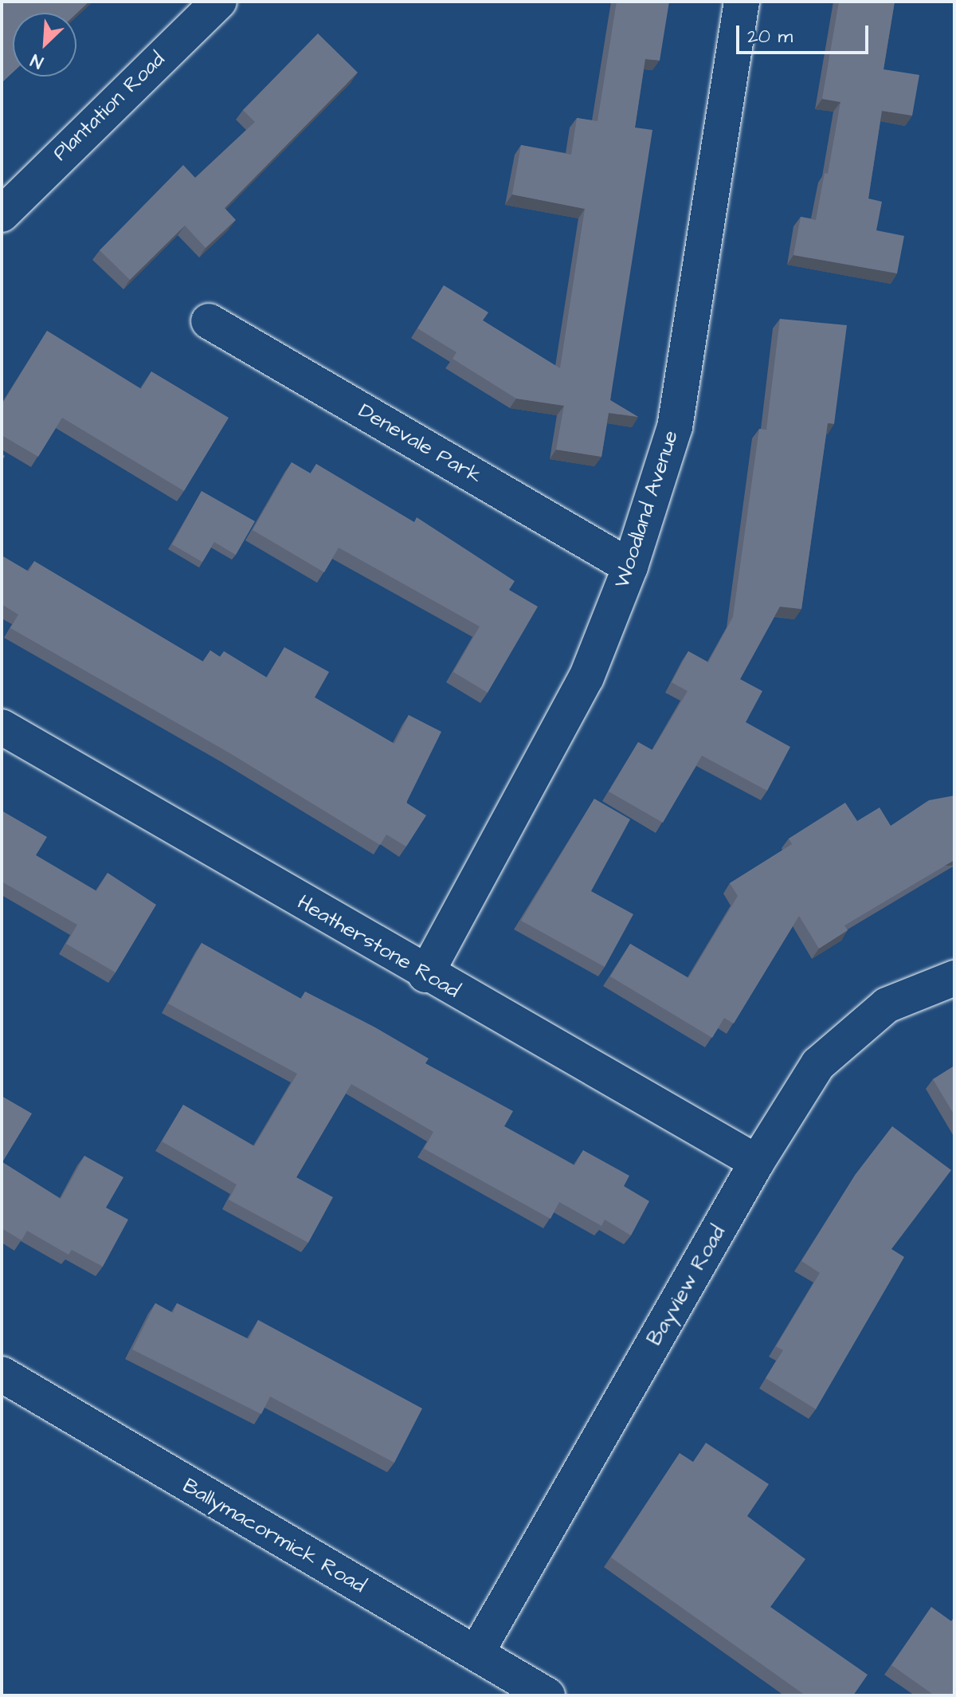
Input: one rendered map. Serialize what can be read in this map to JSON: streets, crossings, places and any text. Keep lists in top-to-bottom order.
{
  "streets": {
    "street": [
      "Plantation Road",
      "Denevale Park",
      "Woodland Avenue",
      "Heatherstone Road",
      "Bayview Road",
      "Ballymacormick Road"
    ]
  },
  "crossings": [
    ["Denevale Park", "Woodland Avenue"],
    ["Woodland Avenue", "Heatherstone Road"],
    ["Heatherstone Road", "Bayview Road"],
    ["Bayview Road", "Ballymacormick Road"]
  ],
  "scale_bar": "20 m",
  "north": "bottom left"
}
